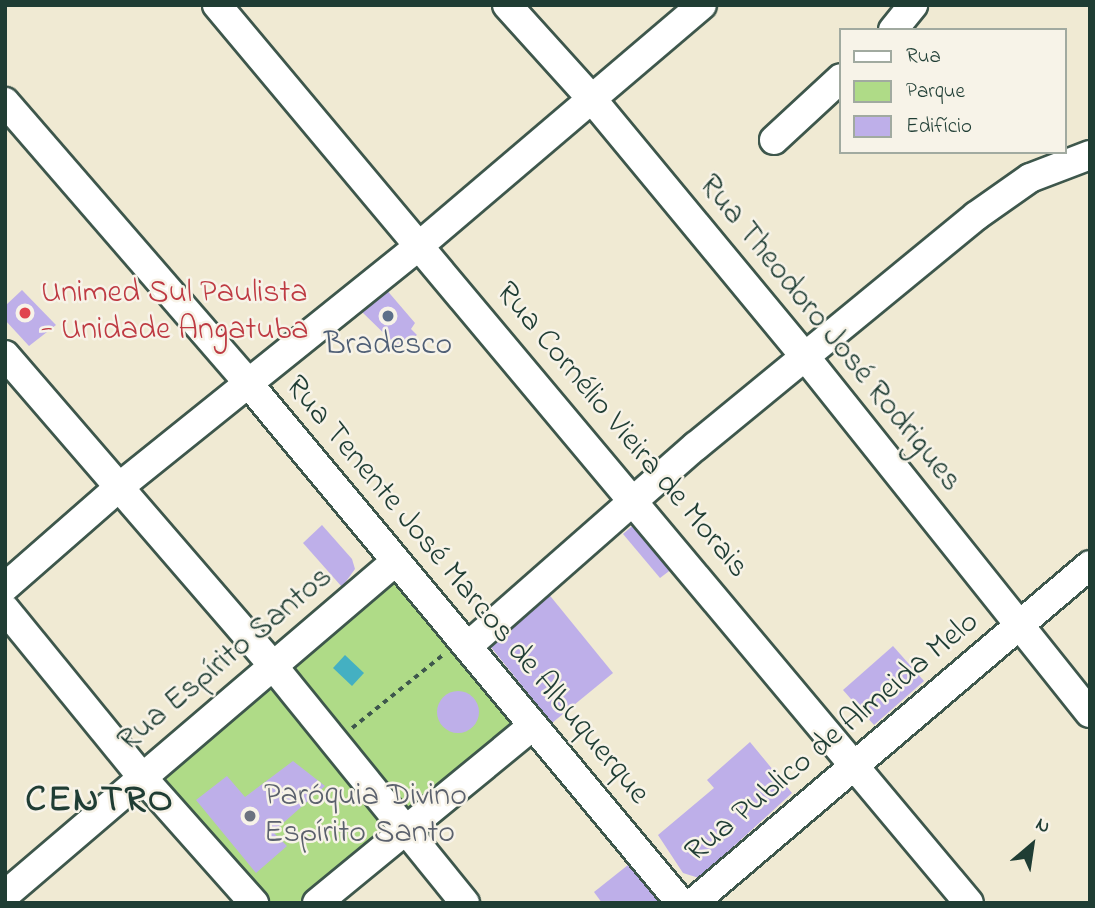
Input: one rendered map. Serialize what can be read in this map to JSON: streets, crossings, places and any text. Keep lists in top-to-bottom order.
{
  "streets": {
    "street": [
      "Rua Theodoro José Rodrigues",
      "Rua Cornélio Vieira de Morais",
      "Rua Tenente José Marcos de Albuquerque",
      "Rua Espírito Santos",
      "Rua Publico de Almeida Melo"
    ]
  },
  "crossings": [
    ["Rua Theodoro José Rodrigues", "Rua Publico de Almeida Melo"],
    ["Rua Cornélio Vieira de Morais", "Rua Publico de Almeida Melo"],
    ["Rua Tenente José Marcos de Albuquerque", "Rua Espírito Santos"]
  ],
  "districts": ["CENTRO"],
  "places": ["Unimed Sul Paulista - Unidade Angatuba", "Bradesco", "Paróquia Divino Espírito Santo"],
  "legend": ["Rua", "Parque", "Edifício"],
  "north": "top right"
}
